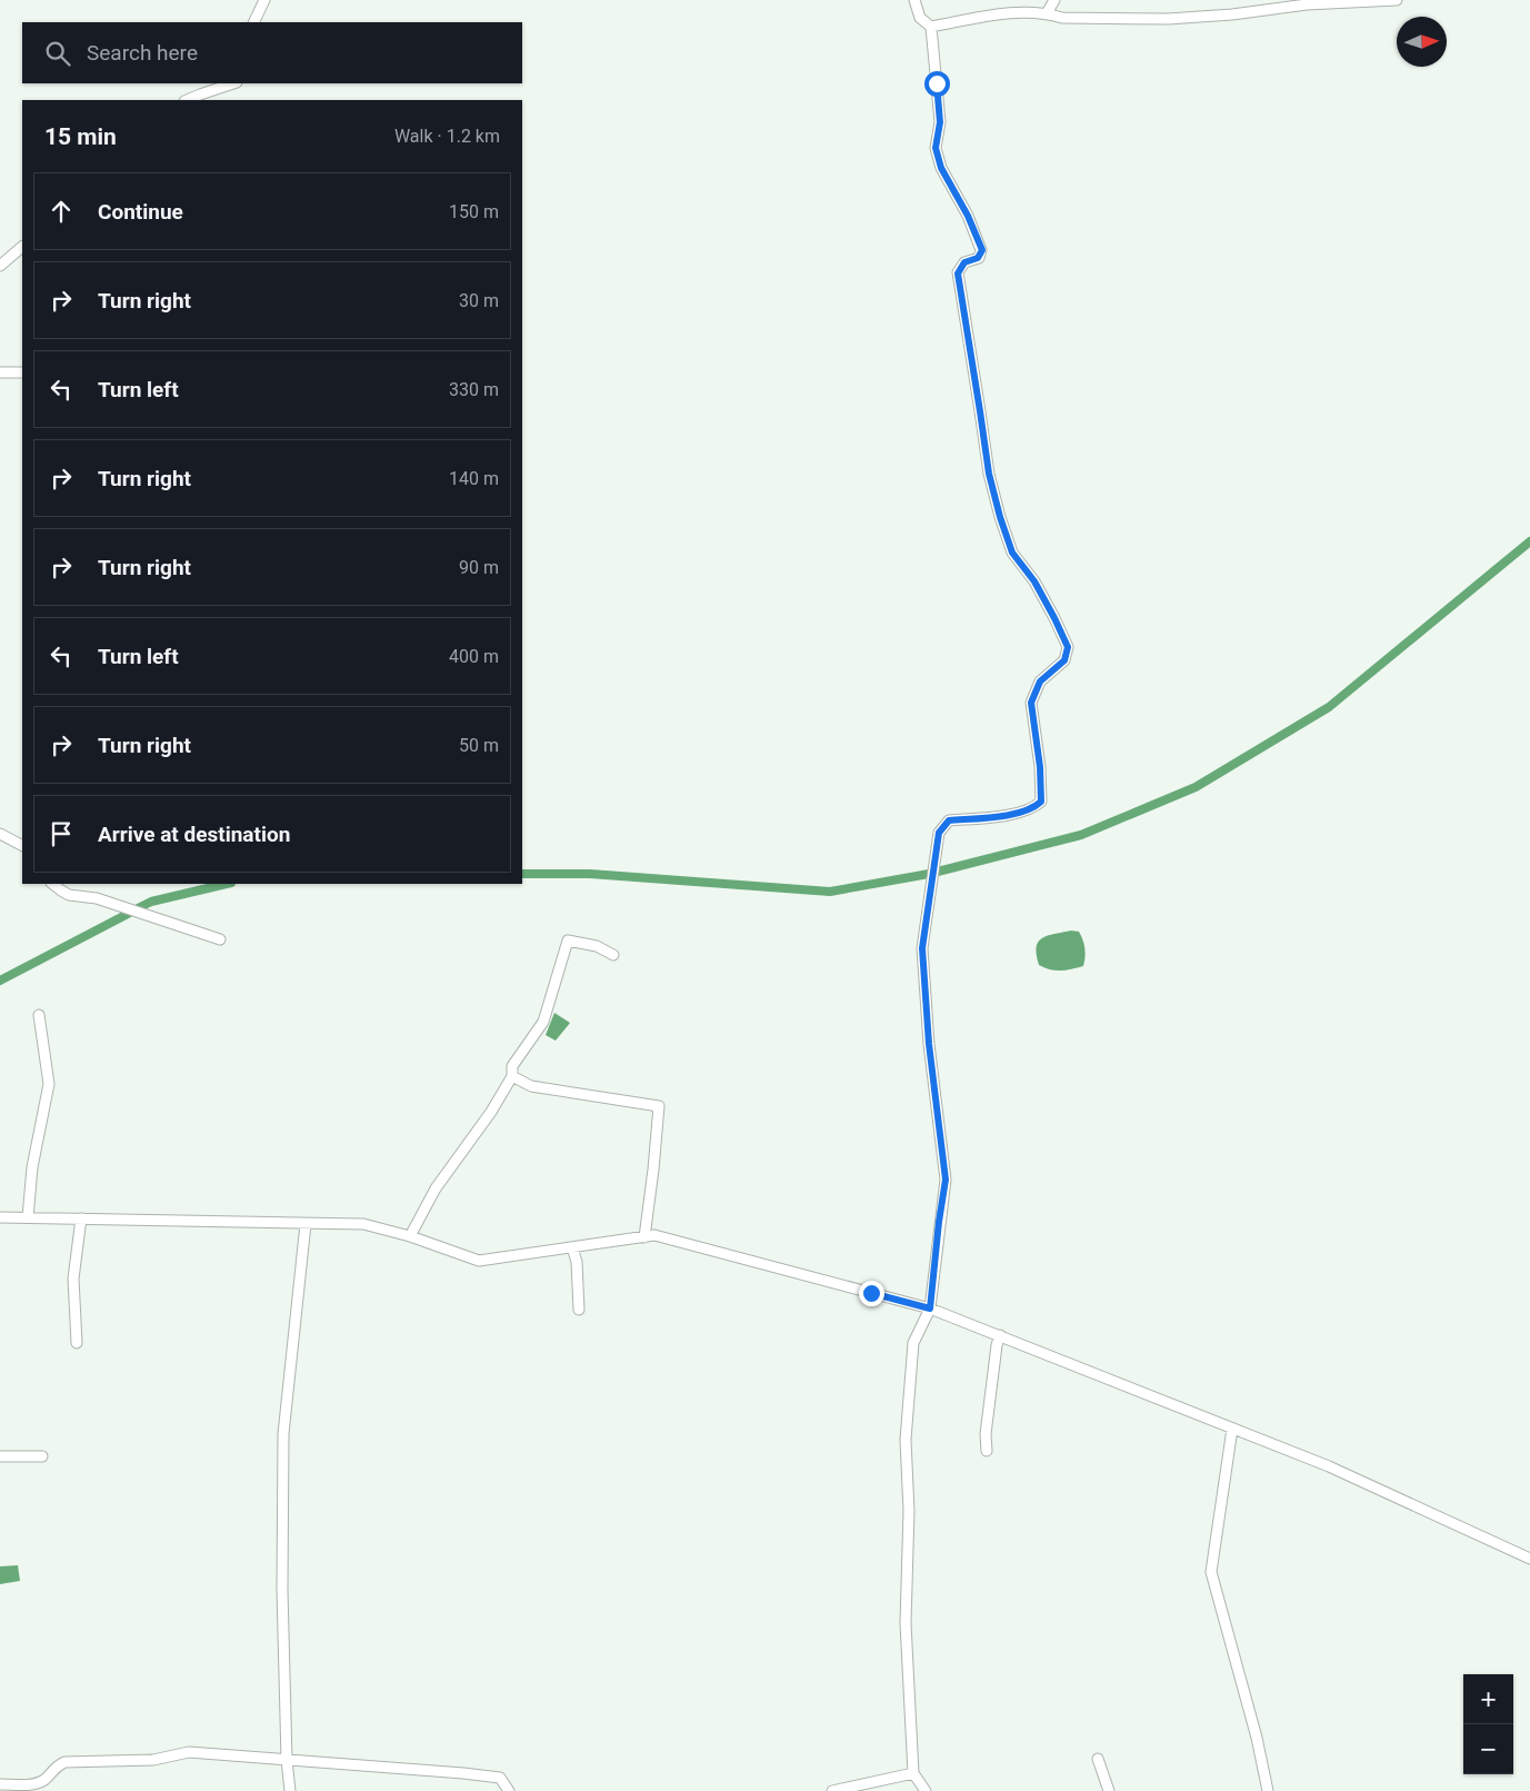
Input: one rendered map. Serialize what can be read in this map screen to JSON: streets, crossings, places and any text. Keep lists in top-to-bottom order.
{
  "north": "right",
  "page": {
    "search": "Search here",
    "heading": ["15 min", "Walk · 1.2 km"],
    "list": [
      ["Continue", "150 m"],
      ["Turn right", "30 m"],
      ["Turn left", "330 m"],
      ["Turn right", "140 m"],
      ["Turn right", "90 m"],
      ["Turn left", "400 m"],
      ["Turn right", "50 m"],
      "Arrive at destination"
    ],
    "map_buttons": ["+", "−"]
  }
}
